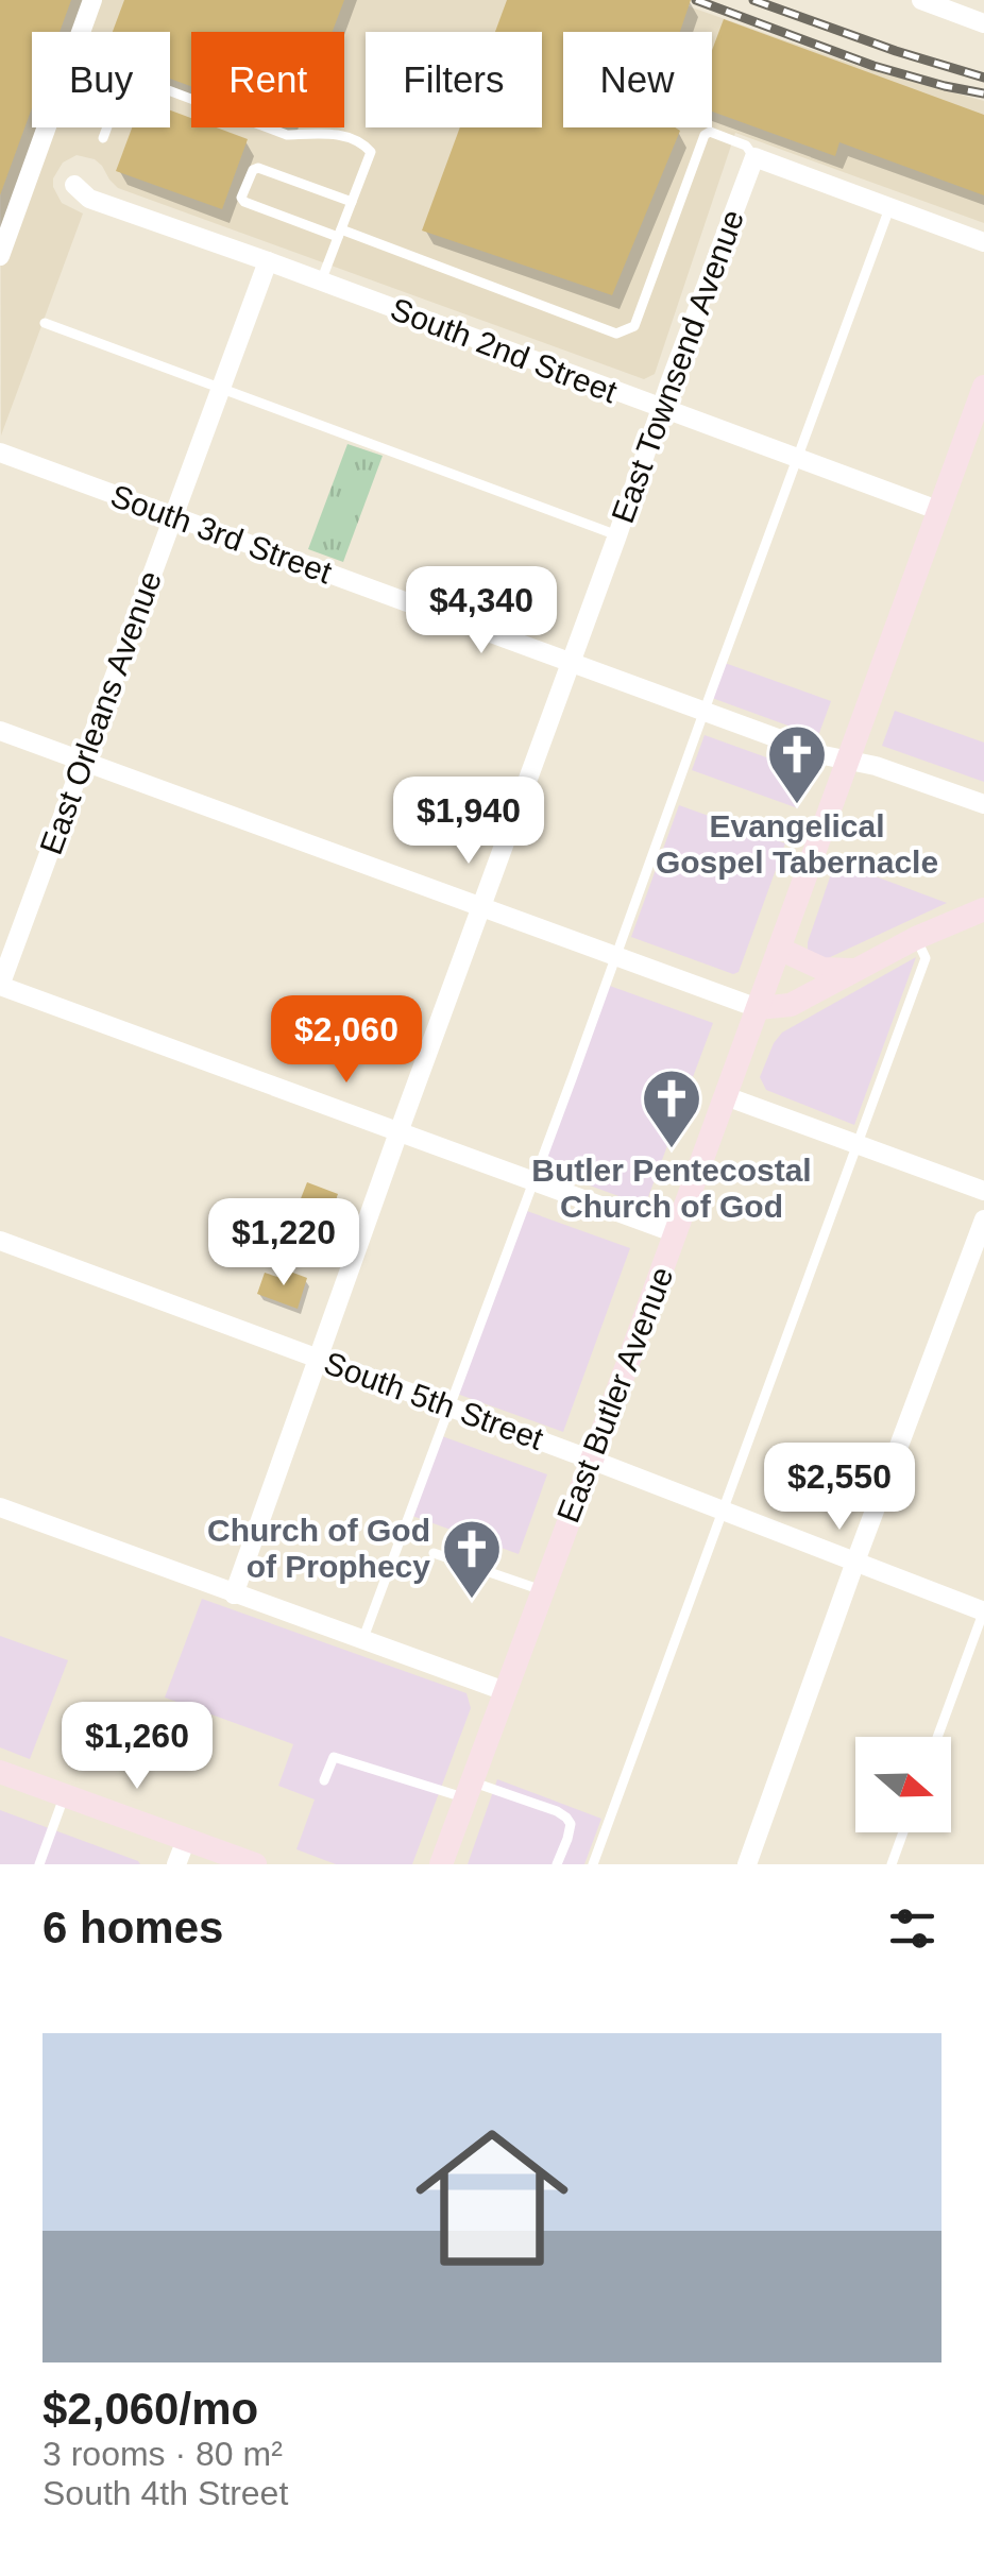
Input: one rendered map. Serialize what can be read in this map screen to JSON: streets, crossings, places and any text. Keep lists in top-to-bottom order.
{
  "streets": {
    "street": [
      "South 2nd Street",
      "East Townsend Avenue",
      "South 3rd Street",
      "East Orleans Avenue",
      "East Butler Avenue",
      "South 5th Street"
    ]
  },
  "crossings": [
    ["South 2nd Street", "East Townsend Avenue"],
    ["South 2nd Street", "East Orleans Avenue"],
    ["South 2nd Street", "East Butler Avenue"],
    ["East Townsend Avenue", "South 3rd Street"],
    ["East Townsend Avenue", "South 5th Street"],
    ["South 3rd Street", "East Orleans Avenue"],
    ["South 3rd Street", "East Butler Avenue"],
    ["East Butler Avenue", "South 5th Street"]
  ],
  "places": {
    "church": ["Evangelical Gospel Tabernacle", "Butler Pentecostal Church of God", "Church of God of Prophecy"]
  },
  "north": "right",
  "page": {
    "chip": [
      "Buy",
      "Rent",
      "Filters",
      "New"
    ],
    "price": [
      "$4,340",
      "$1,940",
      "$2,060",
      "$1,220",
      "$2,550",
      "$1,260"
    ],
    "heading": "6 homes",
    "list": [
      {
        "name": "$2,060/mo",
        "note": "3 rooms · 80 m² · South 4th Street"
      }
    ]
  }
}
